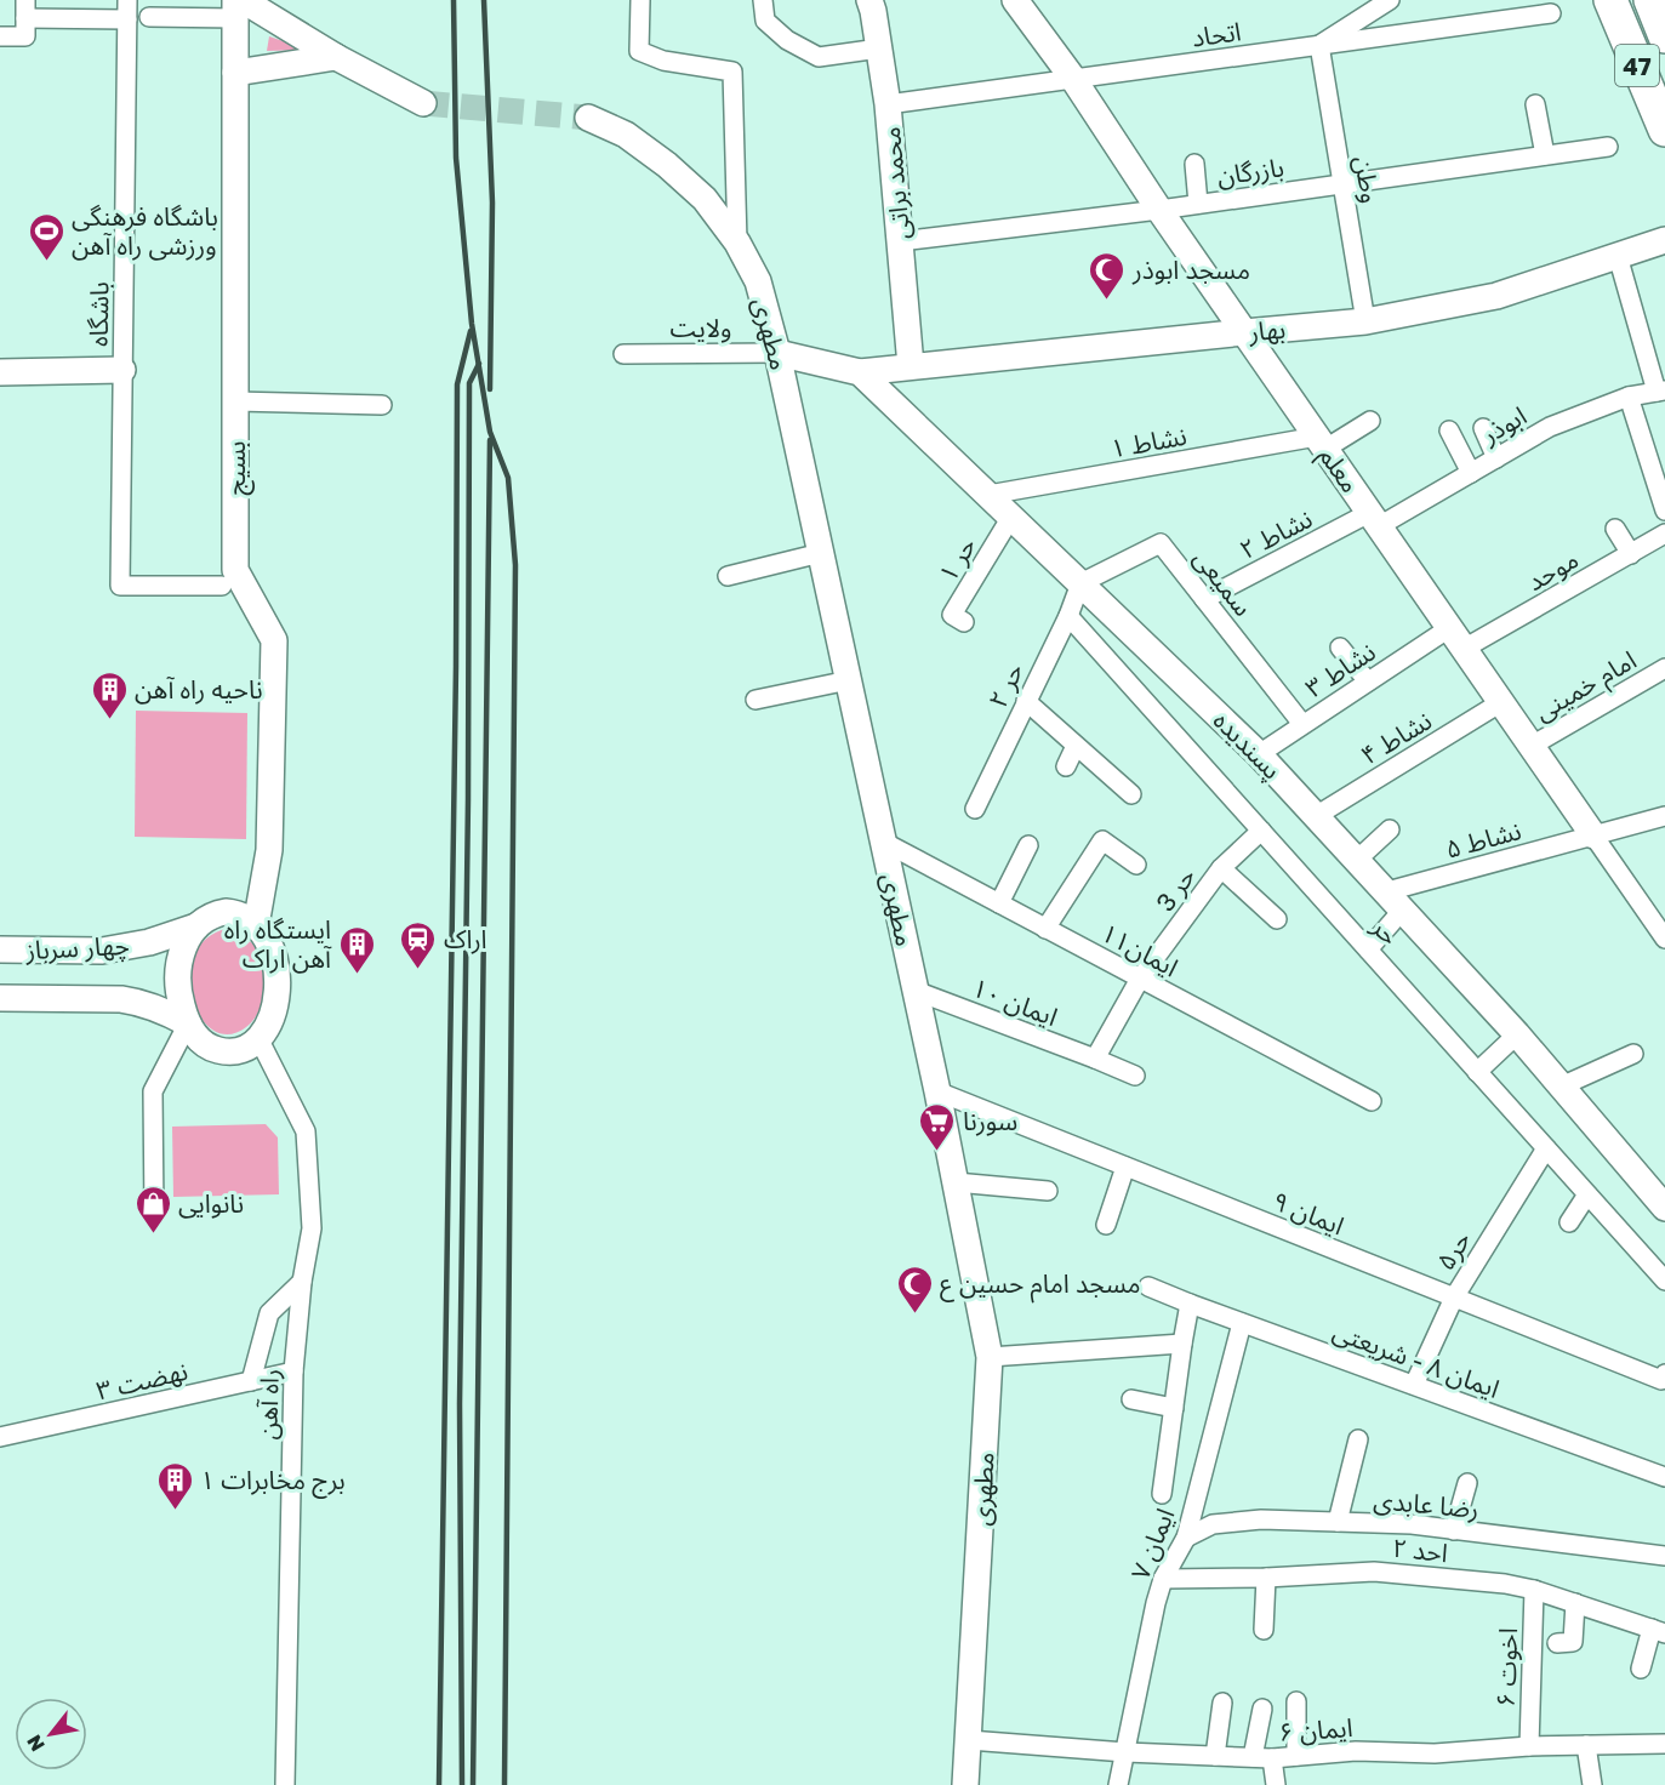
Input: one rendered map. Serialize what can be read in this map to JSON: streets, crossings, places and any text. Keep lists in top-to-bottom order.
{
  "streets": {
    "highway": ["47"],
    "street": [
      "اتحاد",
      "بازرگان",
      "وطن",
      "محمد براتی",
      "باشگاه",
      "ولایت",
      "بهار",
      "مطهری",
      "ابوذر",
      "نشاط ۱",
      "بسیج",
      "معلم",
      "نشاط ۲",
      "حر ۱",
      "موحد",
      "سمیعی",
      "نشاط ۳",
      "حر ۲",
      "امام خمینی",
      "نشاط ۴",
      "پسندیده",
      "نشاط ۵",
      "حر 3",
      "حر",
      "چهار سرباز",
      "ایمان۱۱",
      "ایمان ۱۰",
      "ایمان ۹",
      "حر۵",
      "ایمان ۸ - شریعتی",
      "نهضت ۳",
      "راه آهن",
      "رضا عابدی",
      "ایمان ۷",
      "احد ۲",
      "اخوت ۶",
      "ایمان ۶"
    ]
  },
  "crossings": [
    ["اتحاد", "وطن"],
    ["اتحاد", "محمد براتی"],
    ["اتحاد", "معلم"],
    ["بازرگان", "وطن"],
    ["بازرگان", "محمد براتی"],
    ["بازرگان", "معلم"],
    ["وطن", "بهار"],
    ["محمد براتی", "بهار"],
    ["ولایت", "مطهری"],
    ["بهار", "معلم"],
    ["بهار", "پسندیده"],
    ["مطهری", "ایمان۱۱"],
    ["مطهری", "ایمان ۱۰"],
    ["مطهری", "ایمان ۹"],
    ["مطهری", "ایمان ۶"],
    ["ابوذر", "معلم"],
    ["ابوذر", "نشاط ۲"],
    ["نشاط ۱", "معلم"],
    ["نشاط ۱", "پسندیده"],
    ["بسیج", "چهار سرباز"],
    ["بسیج", "راه آهن"],
    ["معلم", "نشاط ۲"],
    ["معلم", "موحد"],
    ["معلم", "نشاط ۳"],
    ["معلم", "امام خمینی"],
    ["معلم", "نشاط ۴"],
    ["معلم", "نشاط ۵"],
    ["نشاط ۲", "سمیعی"],
    ["حر ۱", "پسندیده"],
    ["سمیعی", "نشاط ۳"],
    ["سمیعی", "حر ۲"],
    ["سمیعی", "پسندیده"],
    ["نشاط ۳", "پسندیده"],
    ["حر ۲", "پسندیده"],
    ["حر ۲", "حر"],
    ["نشاط ۴", "پسندیده"],
    ["پسندیده", "نشاط ۵"],
    ["حر 3", "حر"],
    ["حر 3", "ایمان۱۱"],
    ["حر 3", "ایمان ۱۰"],
    ["حر", "حر۵"],
    ["چهار سرباز", "راه آهن"],
    ["ایمان ۹", "حر۵"],
    ["حر۵", "ایمان ۸ - شریعتی"],
    ["ایمان ۸ - شریعتی", "ایمان ۷"],
    ["نهضت ۳", "راه آهن"],
    ["رضا عابدی", "ایمان ۷"],
    ["ایمان ۷", "احد ۲"],
    ["ایمان ۷", "ایمان ۶"],
    ["احد ۲", "اخوت ۶"],
    ["اخوت ۶", "ایمان ۶"]
  ],
  "places": {
    "sports": ["باشگاه فرهنگی ورزشی راه آهن"],
    "mosque": ["مسجد ابوذر", "مسجد امام حسین ع"],
    "building": ["ناحیه راه آهن", "ایستگاه راه آهن اراک", "برج مخابرات ۱"],
    "station": ["اراک"],
    "supermarket": ["سورنا"],
    "shop": ["نانوایی"]
  },
  "north": "bottom left"
}
